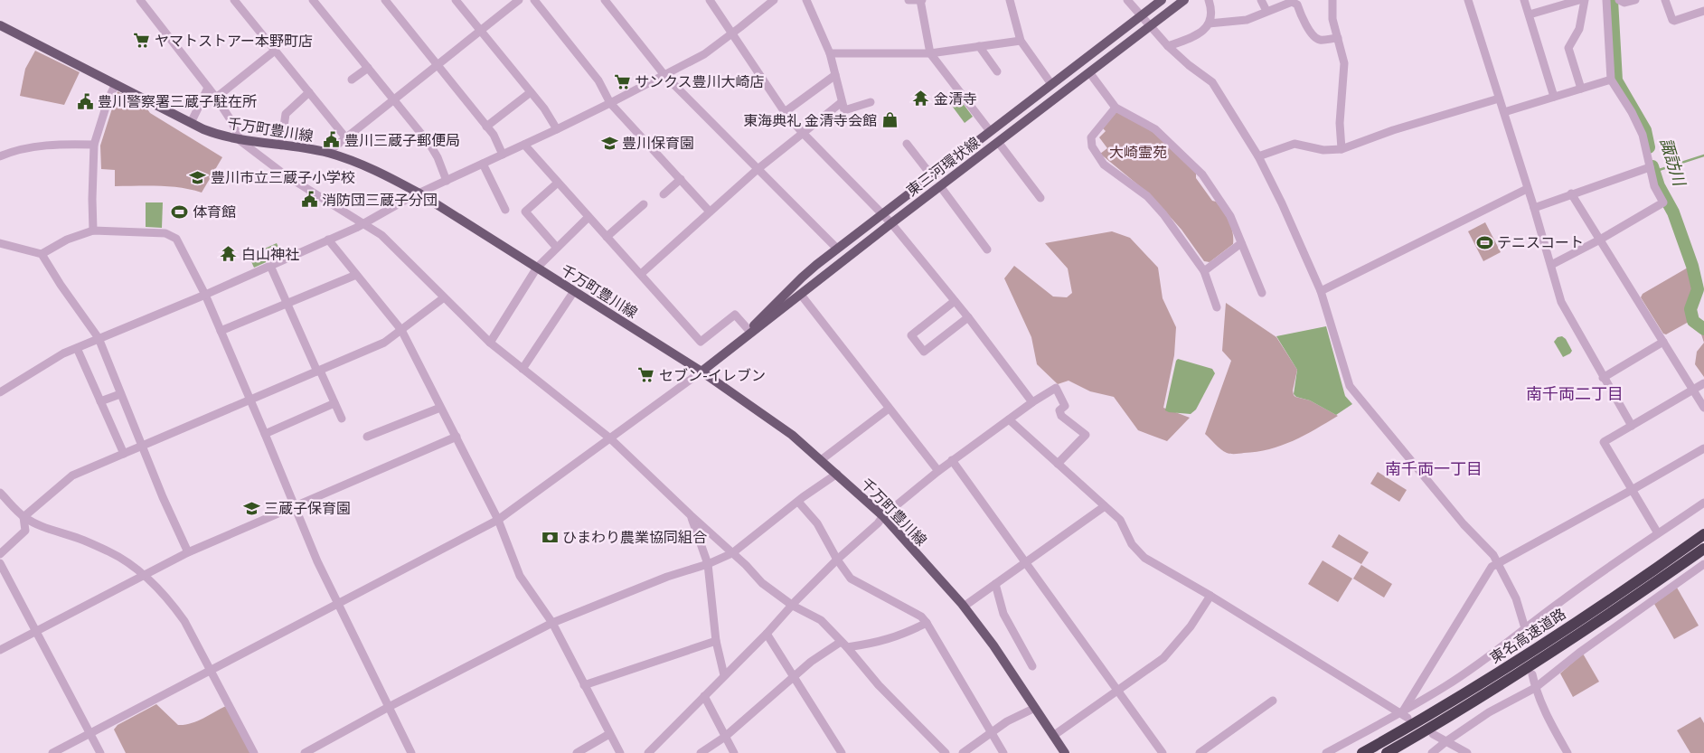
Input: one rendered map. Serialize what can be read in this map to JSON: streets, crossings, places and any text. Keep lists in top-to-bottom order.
{
  "streets": {
    "highway": ["東名高速道路"],
    "main road": ["千万町豊川線", "東三河環状線"]
  },
  "crossings": [
    ["千万町豊川線", "東三河環状線"]
  ],
  "districts": ["南千両二丁目", "南千両一丁目"],
  "water": ["諏訪川"],
  "parks": ["大崎霊苑"],
  "places": {
    "supermarket": ["ヤマトストアー本野町店", "サンクス豊川大崎店", "セブン-イレブン"],
    "temple": ["金清寺", "白山神社"],
    "public building": ["豊川警察署三蔵子駐在所", "豊川三蔵子郵便局", "消防団三蔵子分団"],
    "shop": ["東海典礼 金清寺会館"],
    "school or university": ["豊川保育園", "豊川市立三蔵子小学校", "三蔵子保育園"],
    "sports": ["体育館", "テニスコート"],
    "bank": ["ひまわり農業協同組合"]
  }
}
